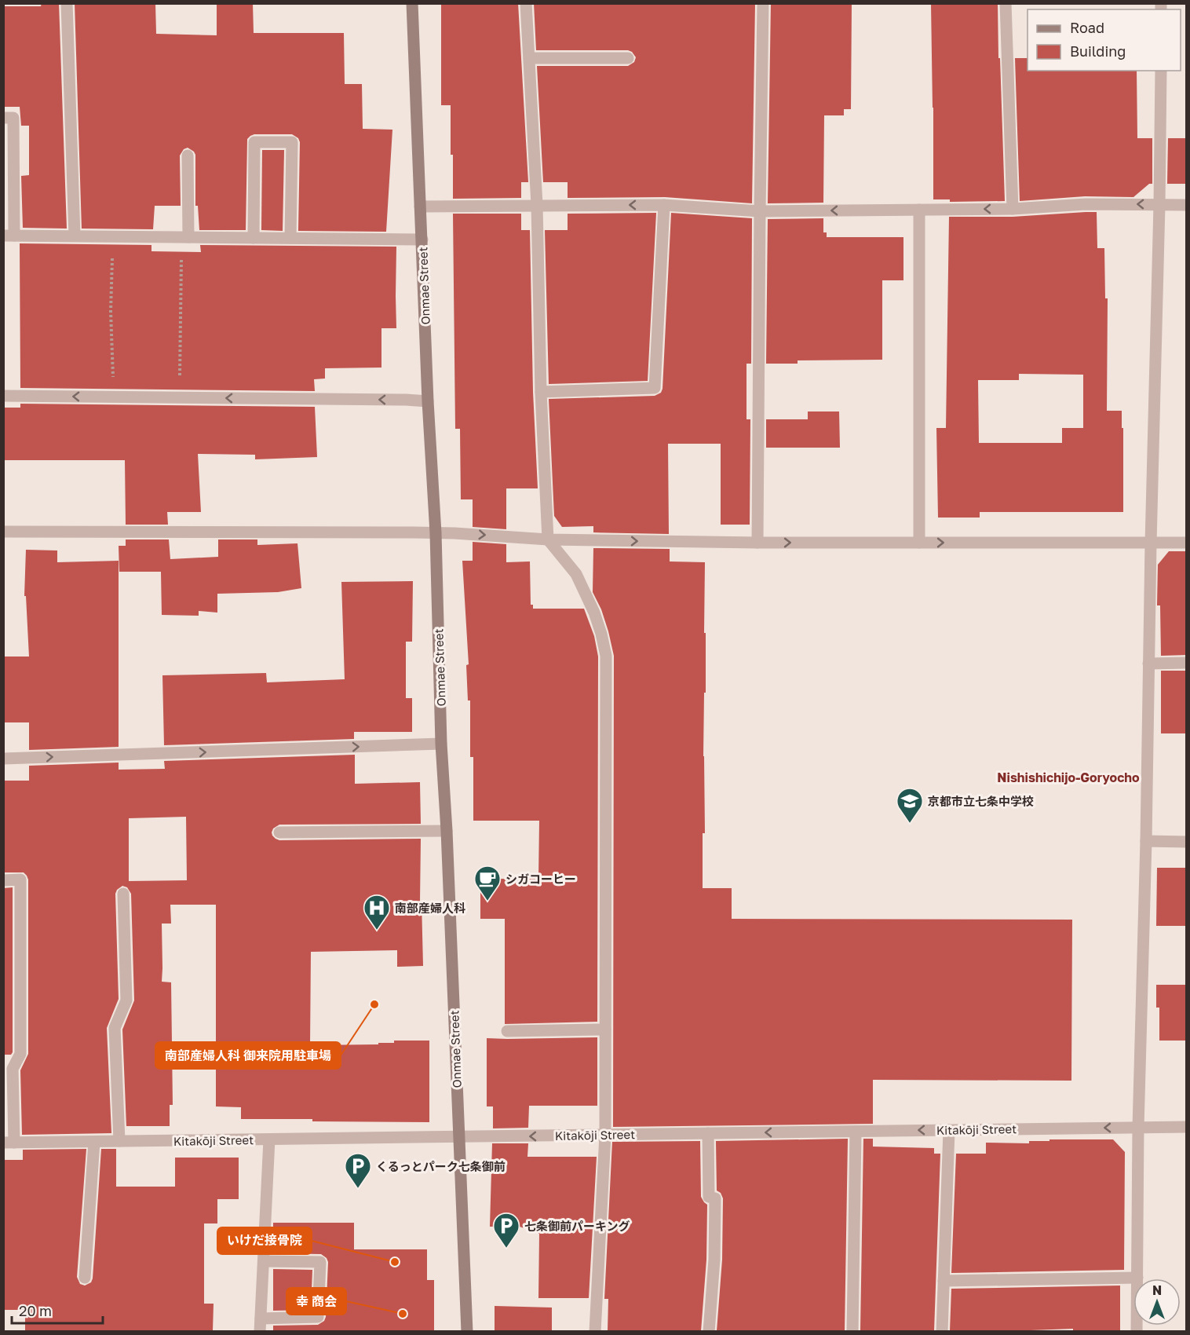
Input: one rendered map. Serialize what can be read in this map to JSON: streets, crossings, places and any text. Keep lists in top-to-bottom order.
{
  "streets": {
    "street": ["Onmae Street", "Kitakōji Street"]
  },
  "crossings": [
    ["Onmae Street", "Kitakōji Street"]
  ],
  "one_way": ["Kitakōji Street"],
  "districts": ["Nishishichijo-Goryocho"],
  "places": {
    "school or university": ["京都市立七条中学校"],
    "cafe": ["シガコーヒー"],
    "hospital": ["南部産婦人科"],
    "other": ["南部産婦人科 御来院用駐車場", "いけだ接骨院", "幸 商会"],
    "parking": ["くるっとパーク七条御前", "七条御前パーキング"]
  },
  "legend": ["Road", "Building"],
  "scale_bar": "20 m",
  "north": "top"
}
